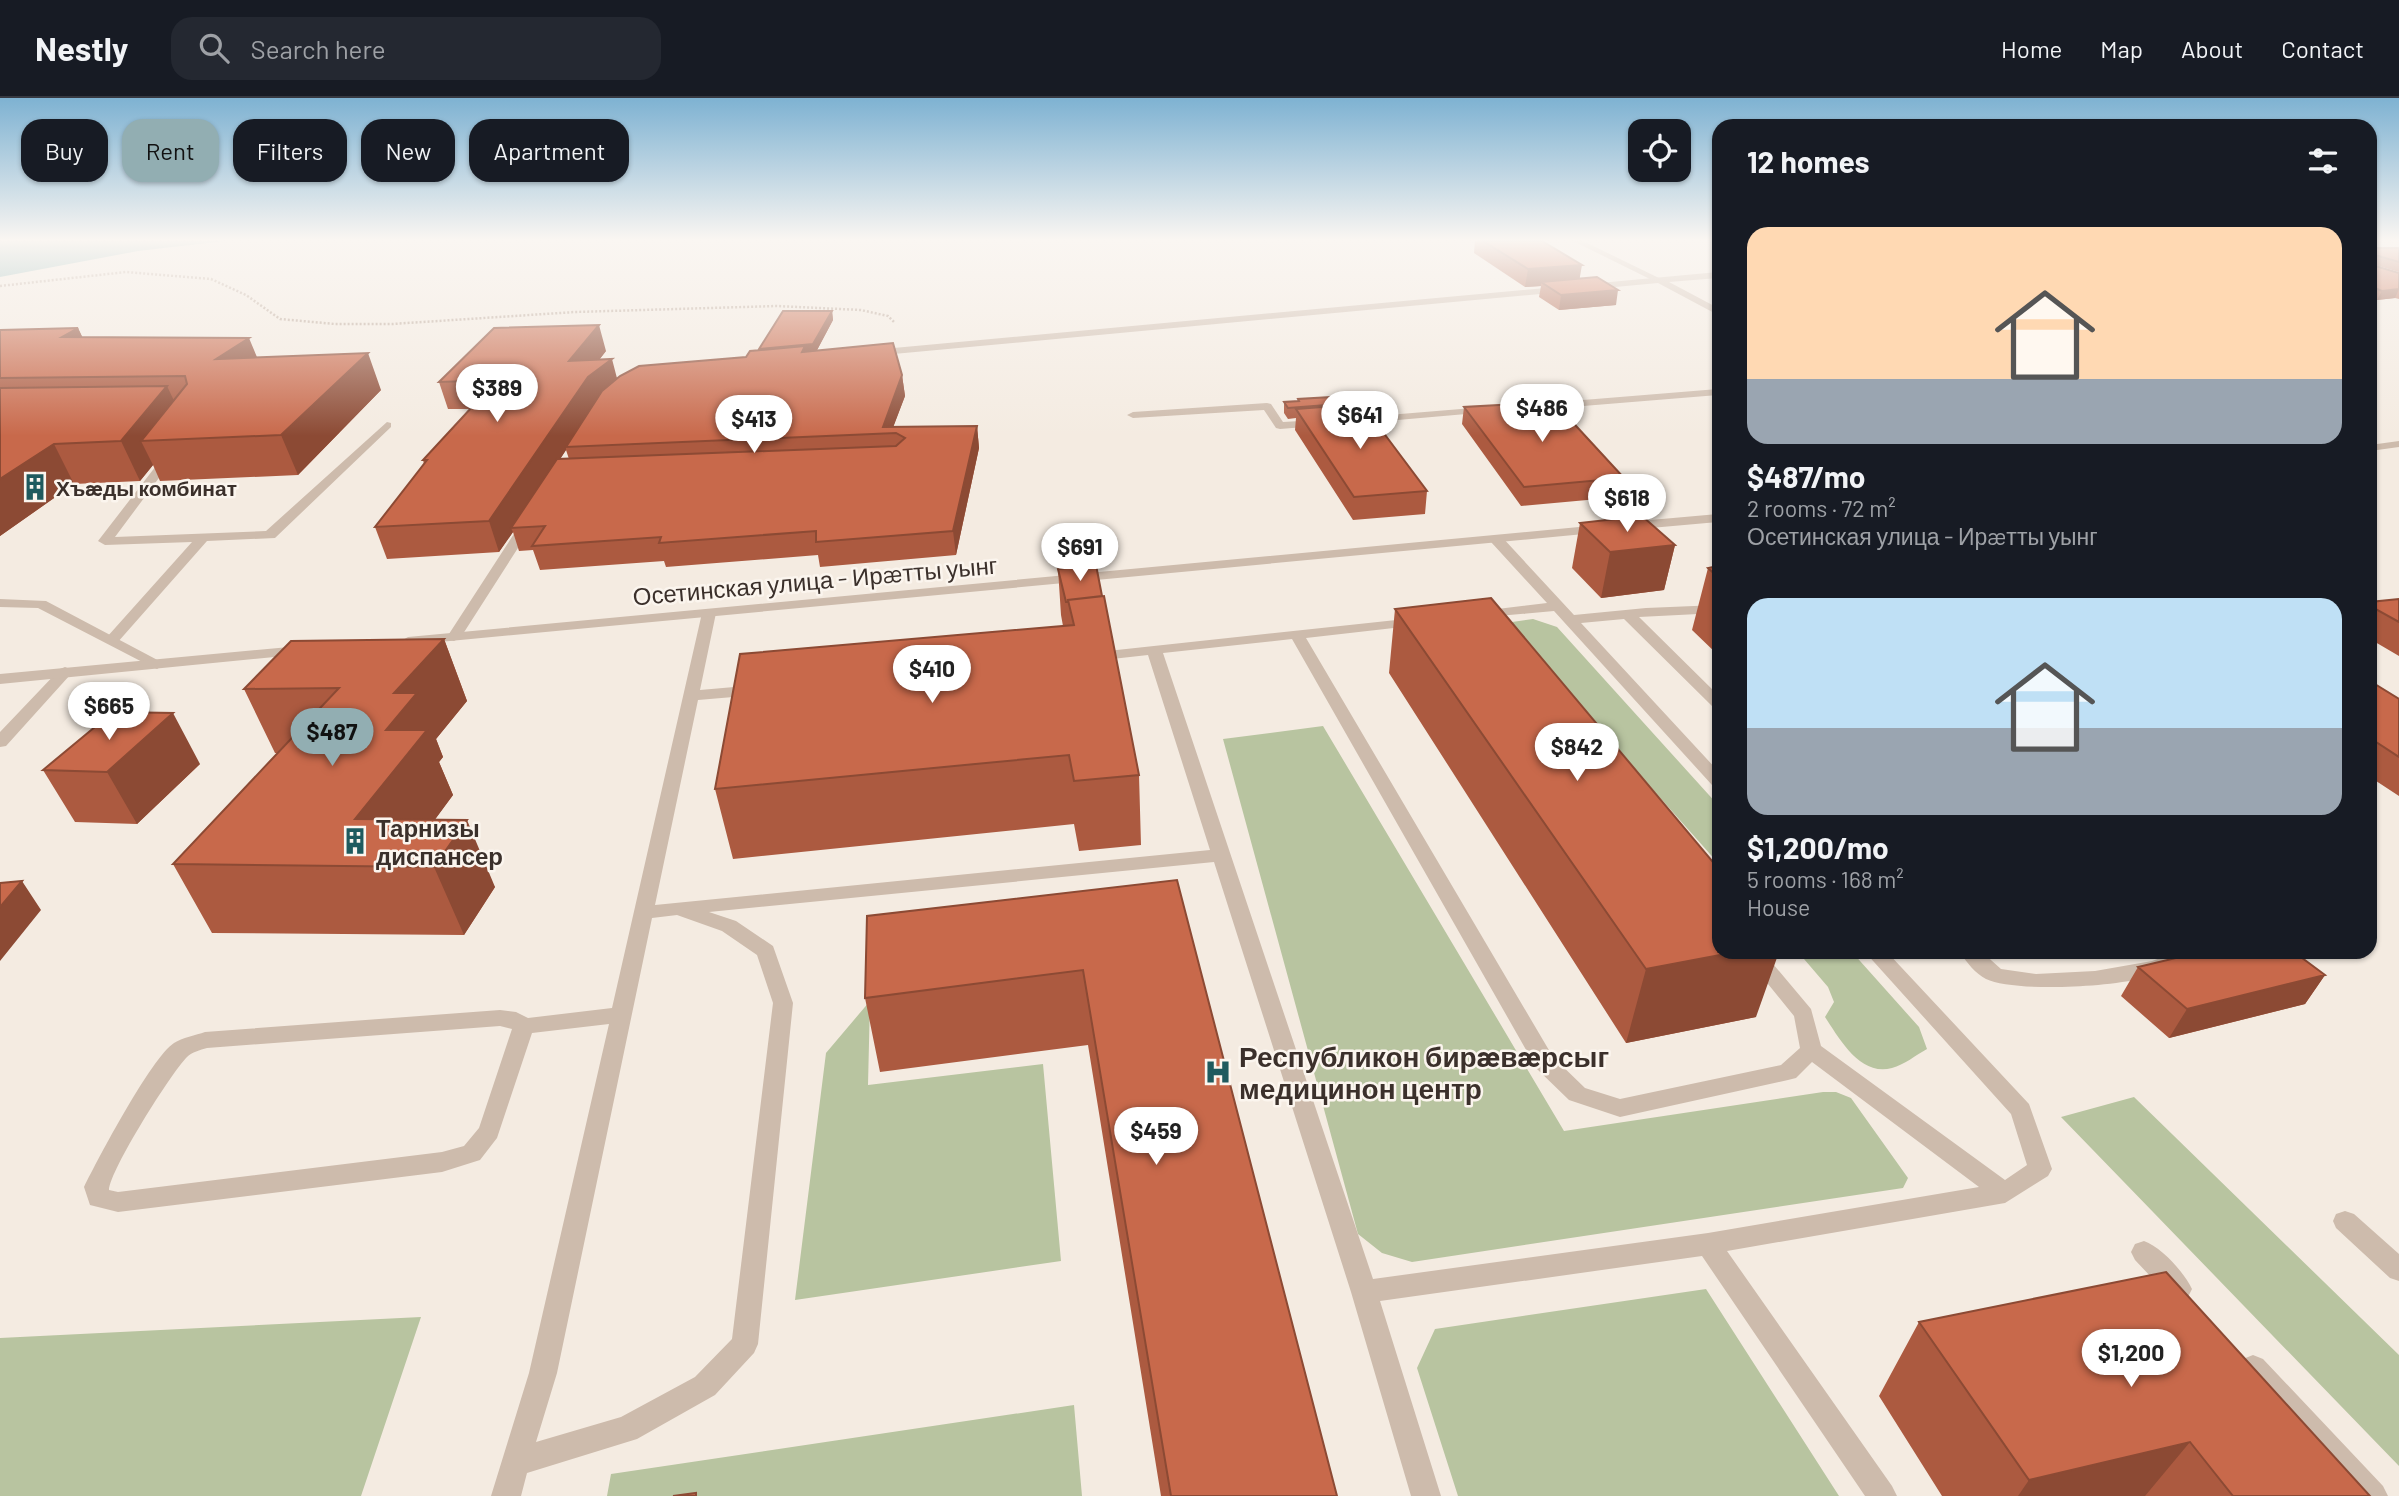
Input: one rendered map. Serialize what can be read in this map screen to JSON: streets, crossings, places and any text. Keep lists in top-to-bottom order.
{
  "streets": {
    "street": ["Осетинская улица - Ирæтты уынг"]
  },
  "places": {
    "building": ["Хъæды комбинат", "Тарнизы диспансер"],
    "hospital": ["Республикон бирæвæрсыг медицинон центр"]
  },
  "page": {
    "header": "Nestly",
    "search": "Search here",
    "nav": [
      "Home",
      "Map",
      "About",
      "Contact"
    ],
    "chip": [
      "Buy",
      "Rent",
      "Filters",
      "New",
      "Apartment"
    ],
    "heading": "12 homes",
    "list": [
      {
        "name": "$487/mo",
        "note": "2 rooms · 72 m² · Осетинская улица - Ирæтты уынг"
      },
      {
        "name": "$1,200/mo",
        "note": "5 rooms · 168 m² · House"
      }
    ],
    "price": [
      "$389",
      "$486",
      "$641",
      "$413",
      "$618",
      "$691",
      "$410",
      "$665",
      "$487",
      "$842",
      "$459",
      "$1,200"
    ]
  }
}
